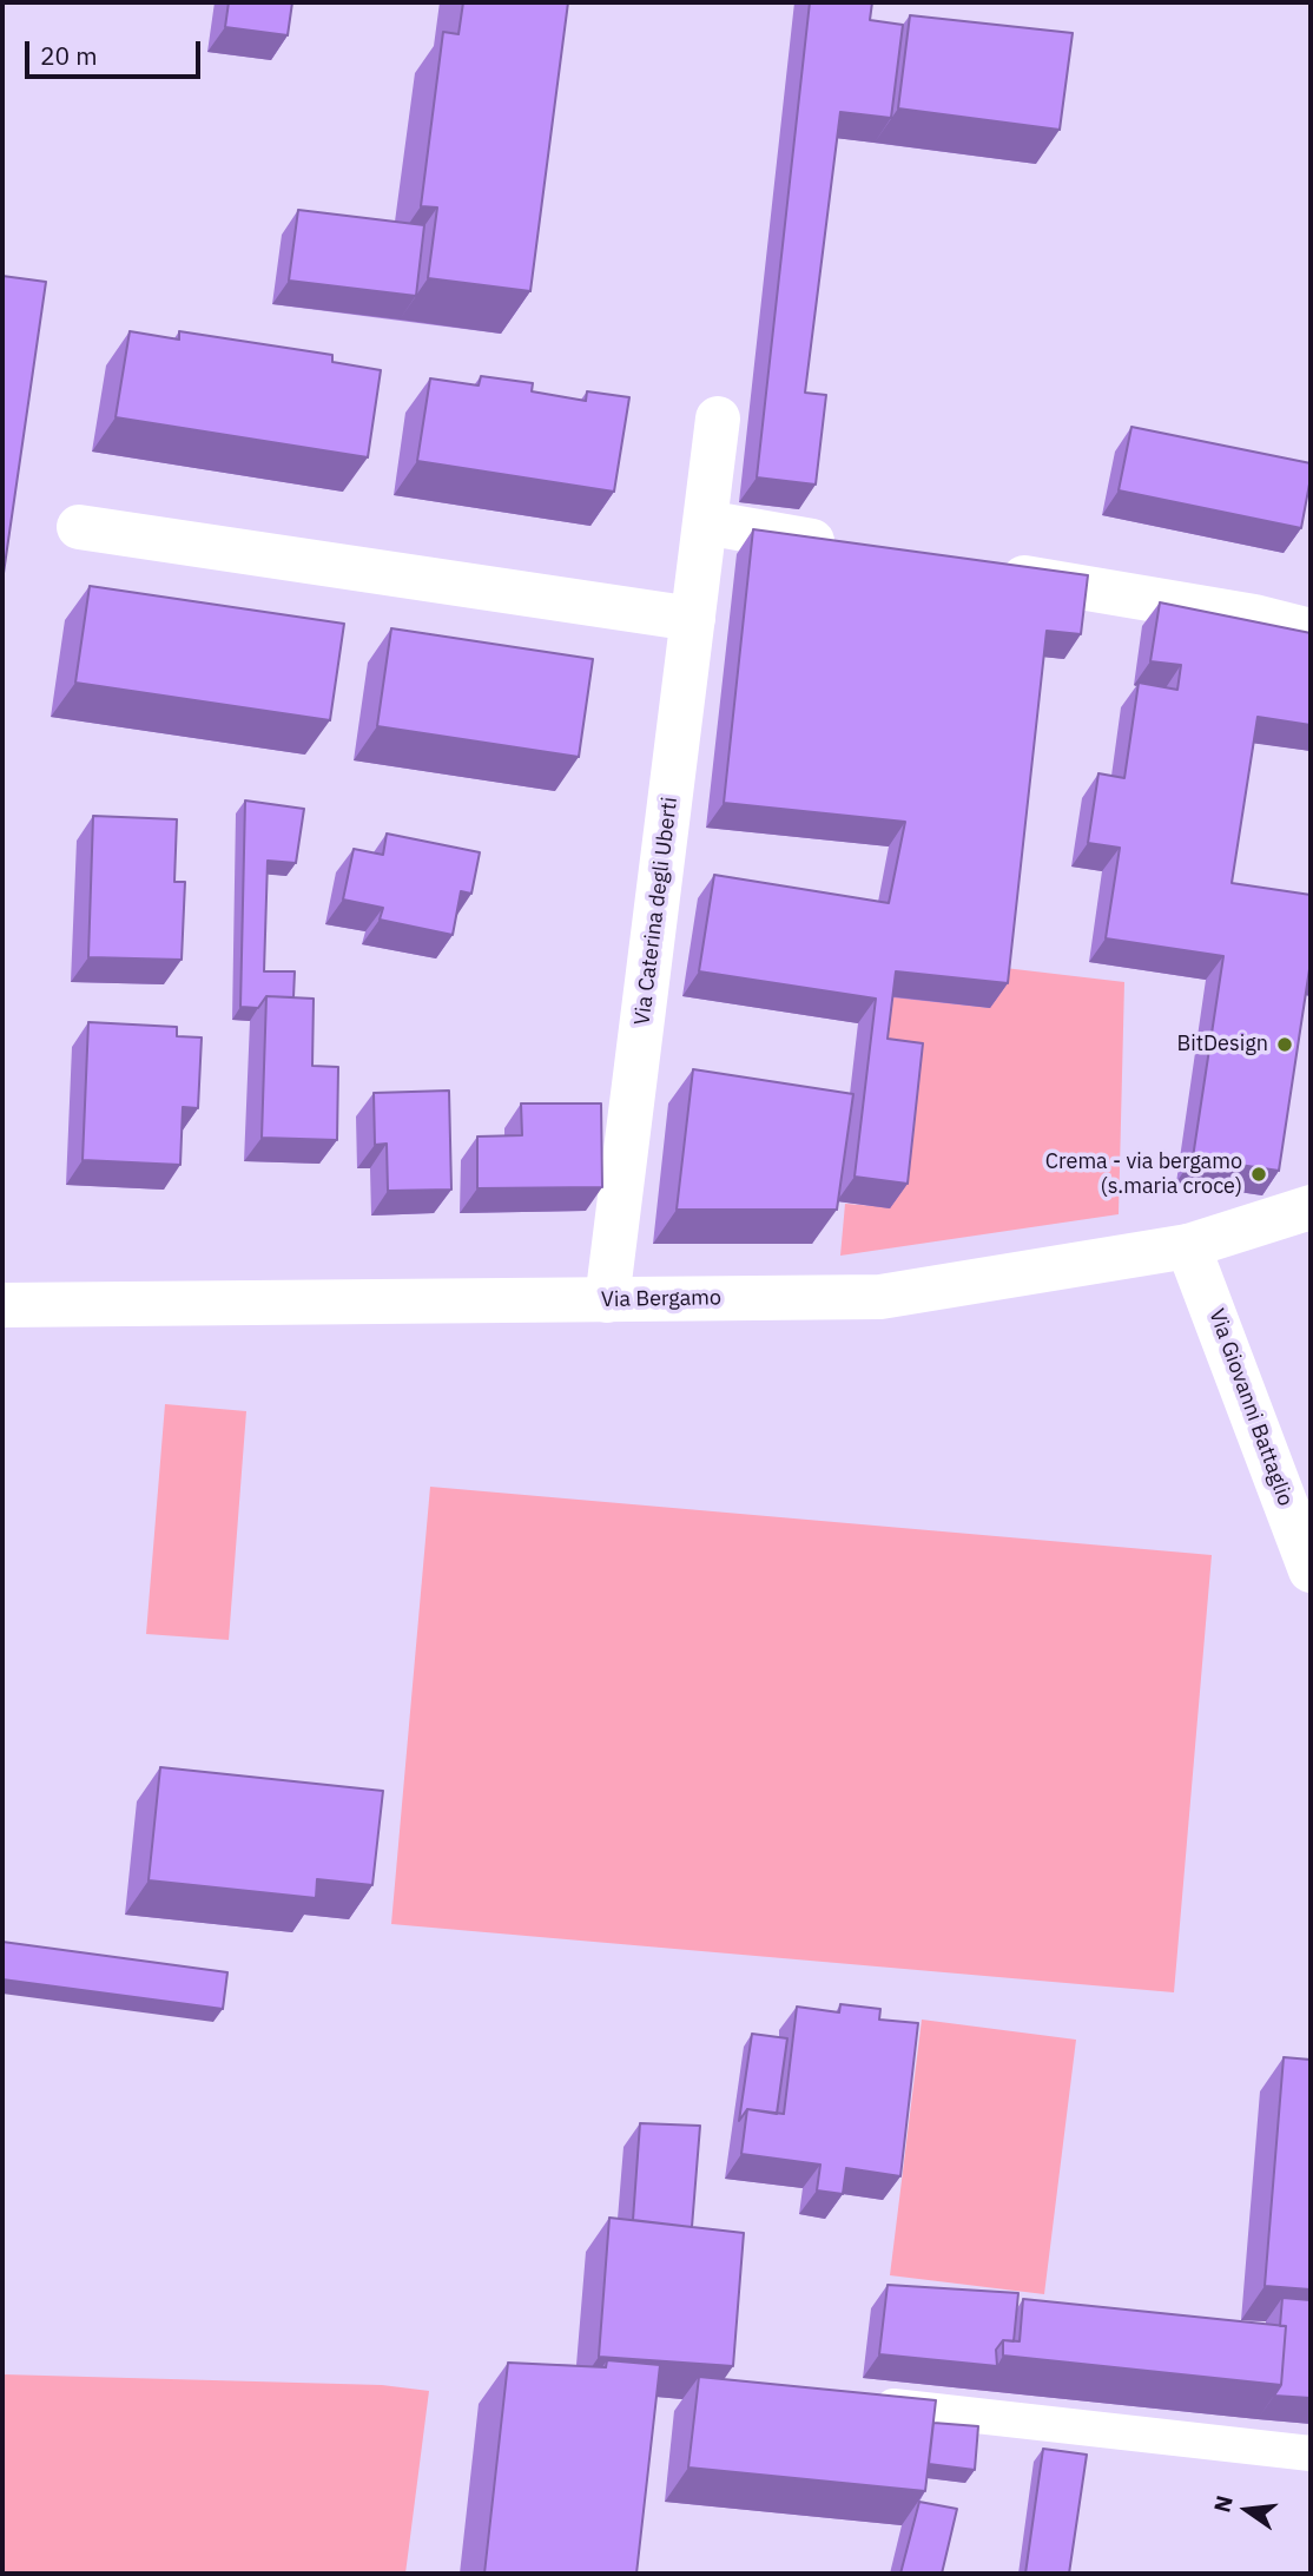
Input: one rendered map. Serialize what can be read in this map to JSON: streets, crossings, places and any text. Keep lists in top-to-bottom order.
{
  "streets": {
    "street": ["Via Caterina degli Uberti", "Via Bergamo", "Via Giovanni Battaglio"]
  },
  "crossings": [
    ["Via Caterina degli Uberti", "Via Bergamo"],
    ["Via Bergamo", "Via Giovanni Battaglio"]
  ],
  "places": ["BitDesign", "Crema - via bergamo (s.maria croce)"],
  "scale_bar": "20 m",
  "north": "left"
}
